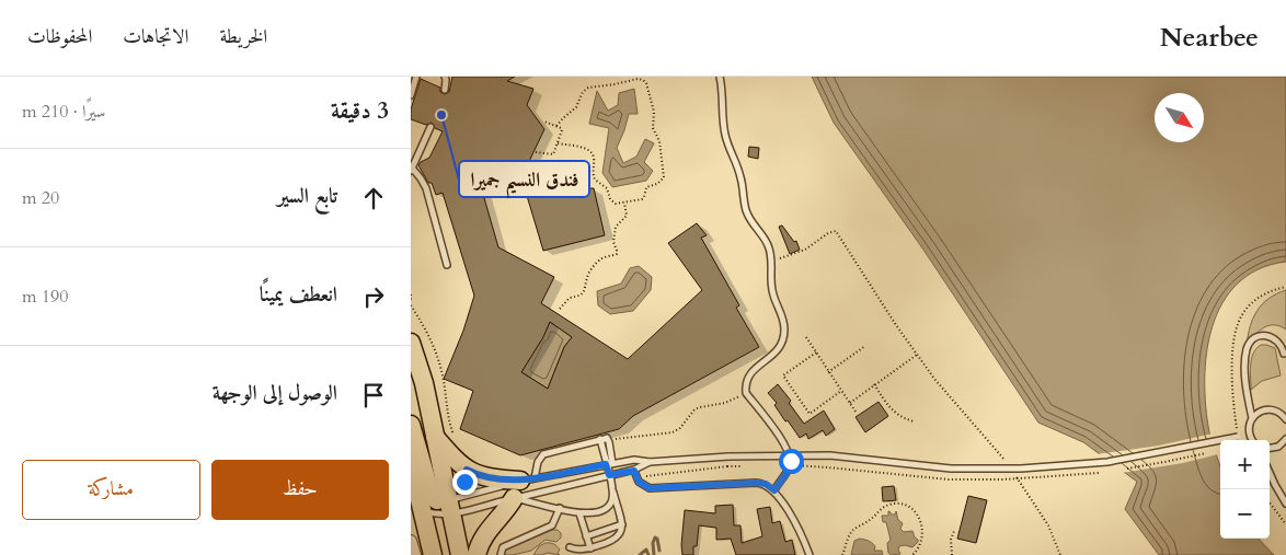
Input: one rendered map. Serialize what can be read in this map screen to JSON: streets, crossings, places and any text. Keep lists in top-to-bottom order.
{
  "places": ["فندق النسيم جميرا"],
  "north": "bottom right",
  "page": {
    "header": "Nearbee",
    "nav": ["الخريطة", "الاتجاهات", "المحفوظات"],
    "heading": ["3 دقيقة", "سيرًا · 210 m"],
    "list": [
      ["تابع السير", "20 m"],
      ["انعطف يمينًا", "190 m"],
      "الوصول إلى الوجهة"
    ],
    "map_buttons": ["+", "−"],
    "buttons": ["حفظ", "مشاركة"]
  }
}
